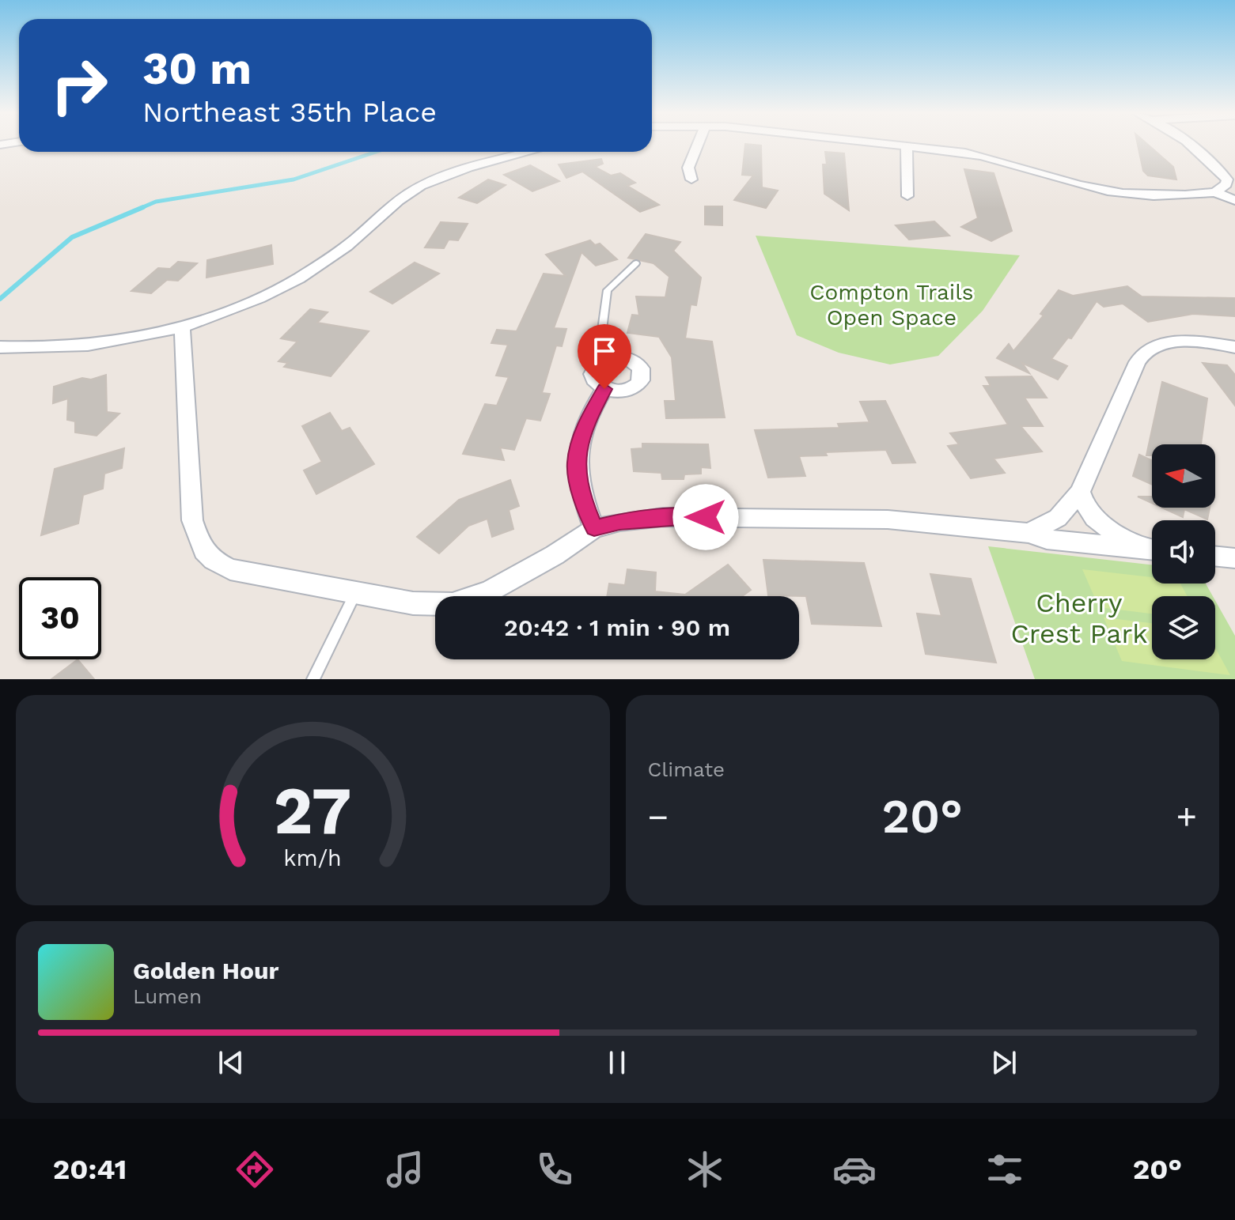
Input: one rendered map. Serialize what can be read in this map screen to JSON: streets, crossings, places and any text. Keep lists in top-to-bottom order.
{
  "parks": ["Compton Trails Open Space", "Cherry Crest Park"],
  "north": "left",
  "page": {
    "turn": ["30 m", "Northeast 35th Place"],
    "limit": "30",
    "trip": "20:42 · 1 min · 90 m",
    "tile": "Climate",
    "heat": ["−", "20°", "+"],
    "song": ["Golden Hour", "Lumen"],
    "tabs": ["20:41", "20°"],
    "gauge": ["27", "km/h"]
  }
}
